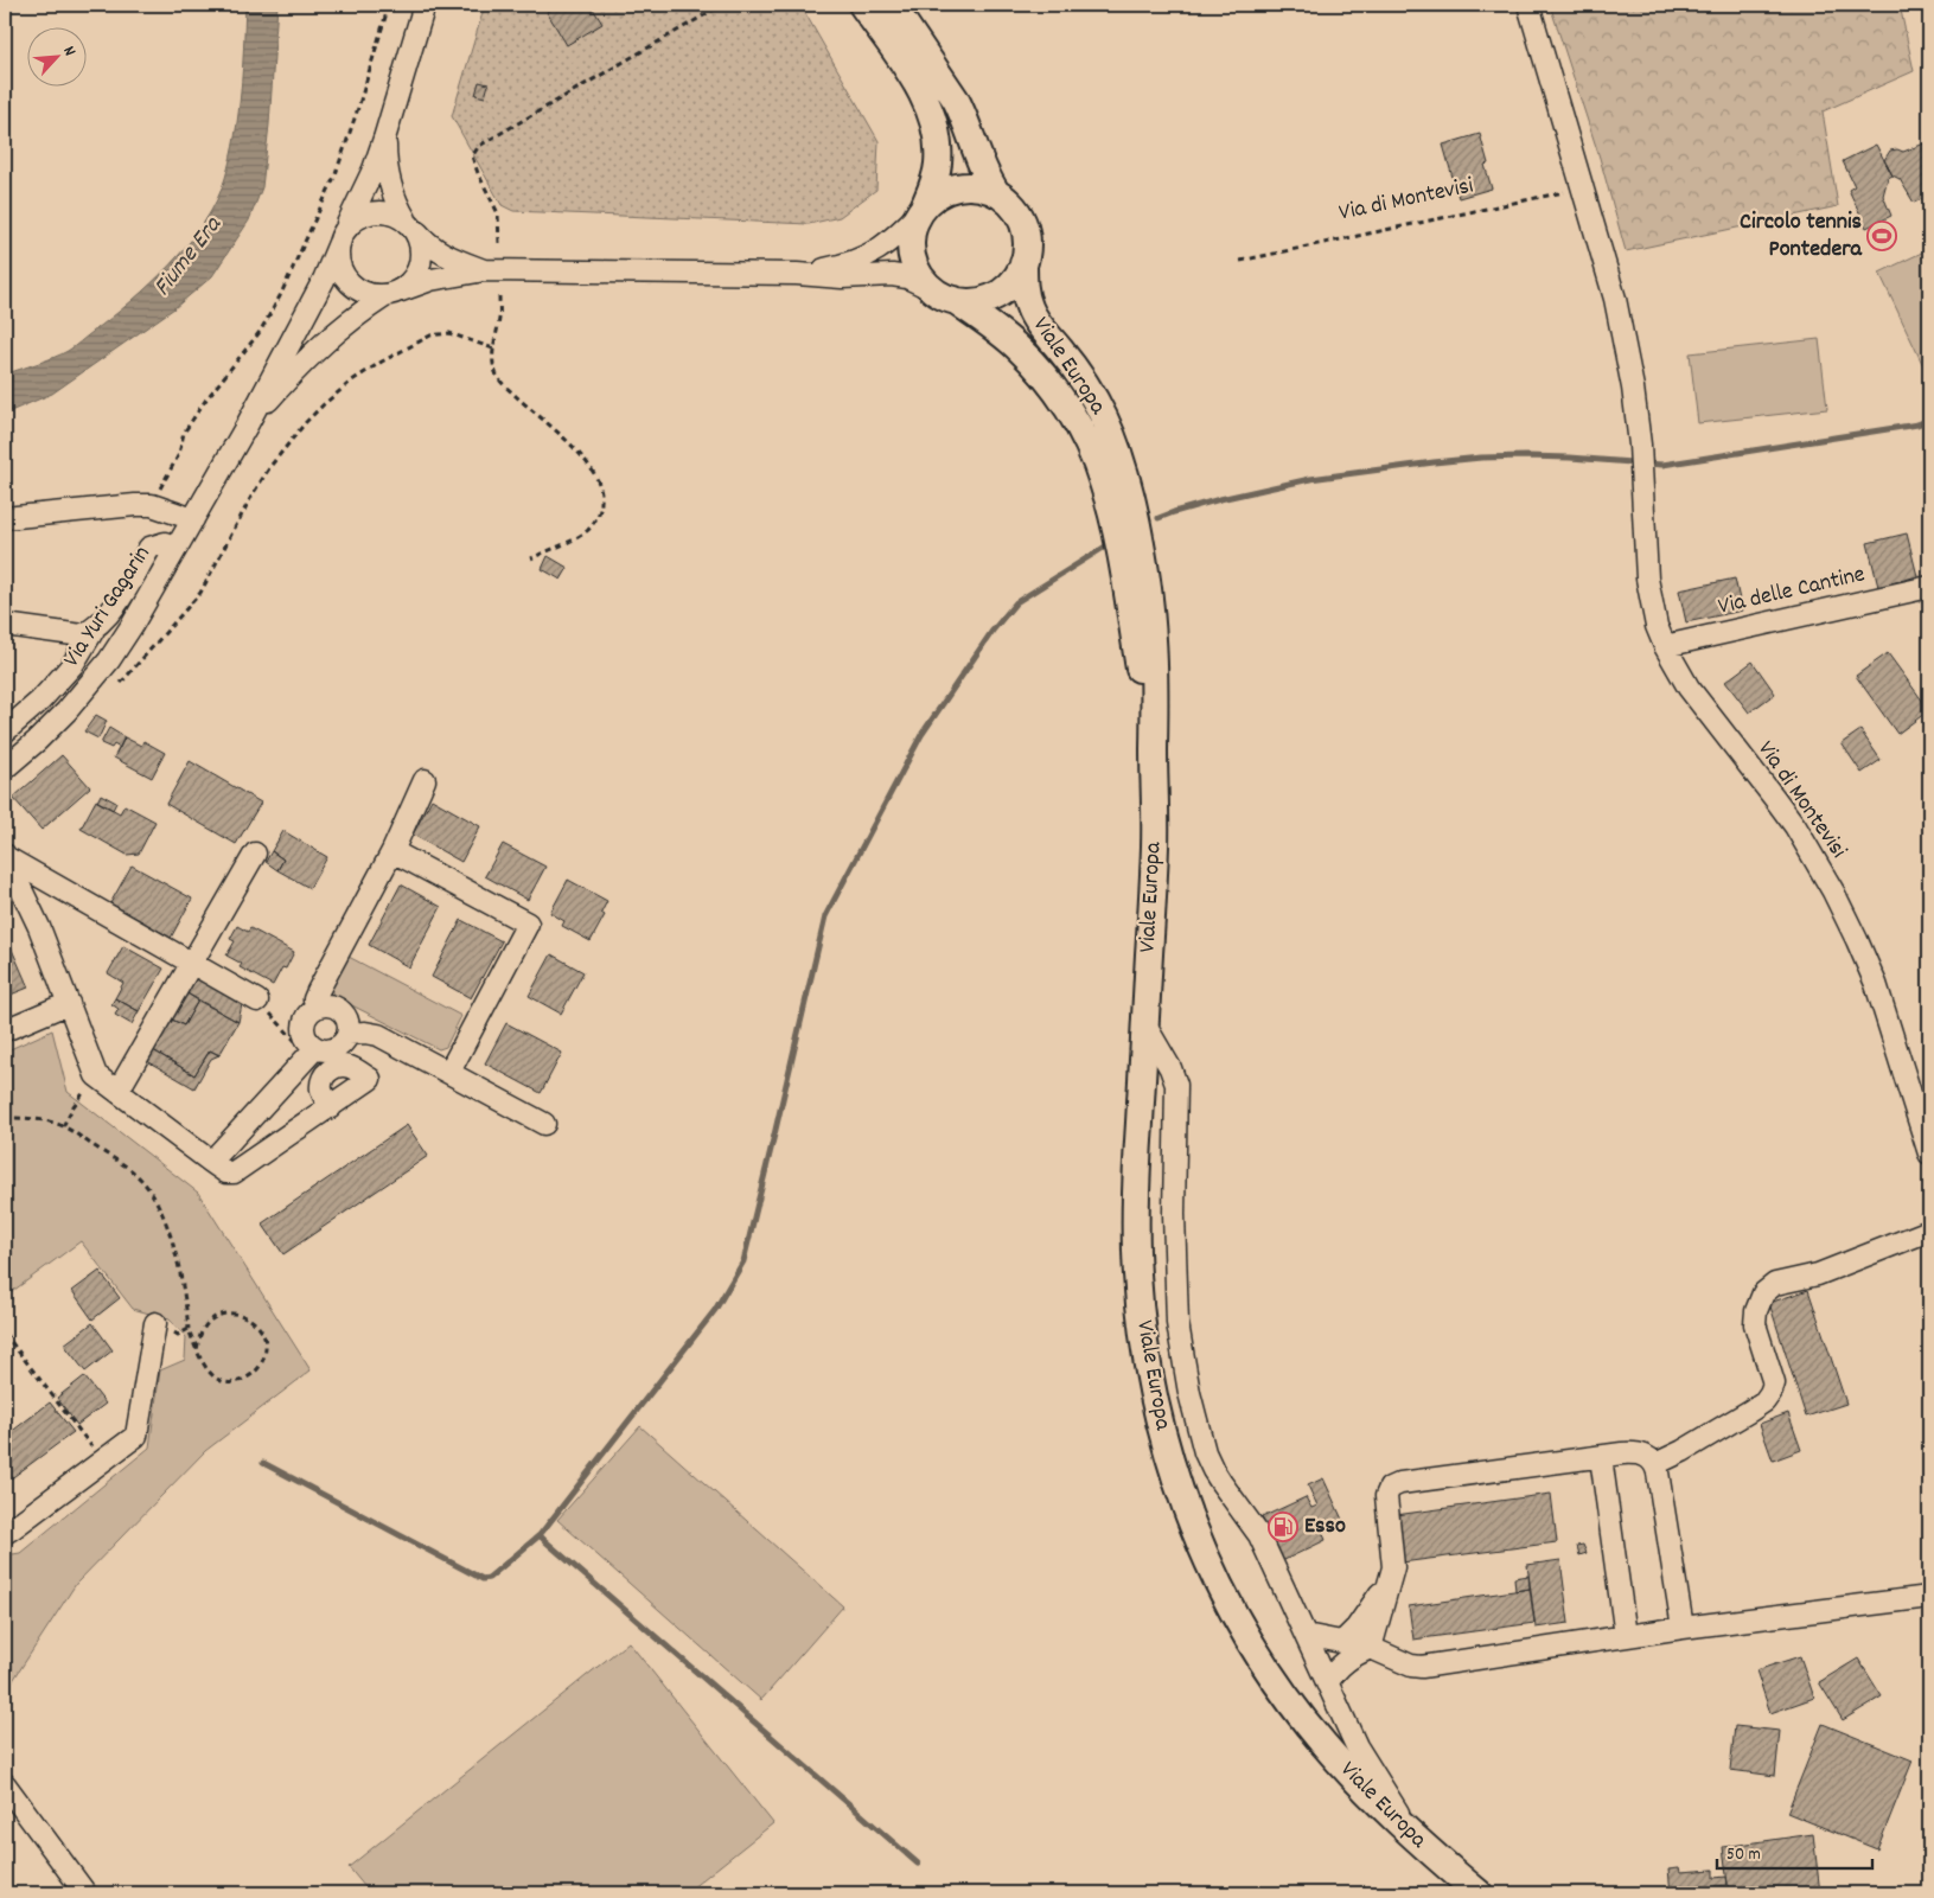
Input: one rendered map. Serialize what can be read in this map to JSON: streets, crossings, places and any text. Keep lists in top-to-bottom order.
{
  "streets": {
    "main road": ["Viale Europa"],
    "street": ["Via di Montevisi", "Via delle Cantine", "Via Yuri Gagarin"]
  },
  "crossings": [
    ["Via di Montevisi", "Via delle Cantine"]
  ],
  "water": ["Fiume Era"],
  "places": {
    "sports": ["Circolo tennis Pontedera"],
    "fuel station": ["Esso"]
  },
  "scale_bar": "50 m",
  "north": "top right"
}
